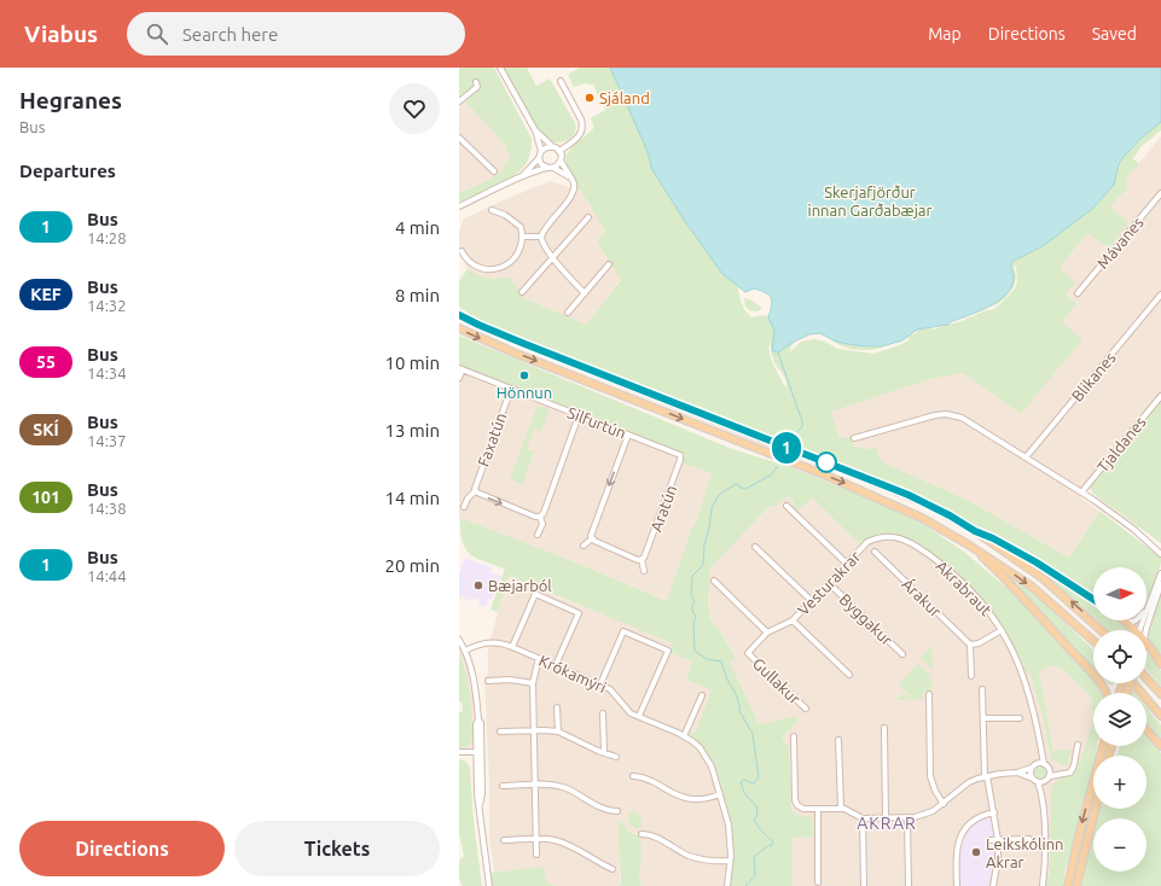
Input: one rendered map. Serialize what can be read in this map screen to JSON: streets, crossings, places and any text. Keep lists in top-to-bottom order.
{
  "streets": {
    "street": [
      "Mávanes",
      "Blikanes",
      "Silfurtún",
      "Faxatún",
      "Tjaldanes",
      "Aratún",
      "Vesturakrar",
      "Akrabraut",
      "Árakur",
      "Byggakur",
      "Krókamýri",
      "Gullakur"
    ]
  },
  "crossings": [
    ["Silfurtún", "Faxatún"],
    ["Silfurtún", "Aratún"],
    ["Vesturakrar", "Akrabraut"],
    ["Vesturakrar", "Byggakur"],
    ["Vesturakrar", "Gullakur"]
  ],
  "districts": ["AKRAR"],
  "parks": ["Skerjafjörður innan Garðabæjar"],
  "places": [
    "Sjáland",
    "Hönnun",
    "Bæjarból",
    "Leikskólinn Akrar"
  ],
  "lines": ["bus line 1"],
  "north": "right",
  "page": {
    "header": "Viabus",
    "search": "Search here",
    "nav": ["Map", "Directions", "Saved"],
    "heading": [
      ["Hegranes", "Bus"],
      "Departures"
    ],
    "on_map": "1",
    "list": [
      {
        "mark": "1",
        "name": "Bus",
        "note": "14:28",
        "value": "4 min"
      },
      {
        "mark": "KEF",
        "name": "Bus",
        "note": "14:32",
        "value": "8 min"
      },
      {
        "mark": "55",
        "name": "Bus",
        "note": "14:34",
        "value": "10 min"
      },
      {
        "mark": "SKÍ",
        "name": "Bus",
        "note": "14:37",
        "value": "13 min"
      },
      {
        "mark": "101",
        "name": "Bus",
        "note": "14:38",
        "value": "14 min"
      },
      {
        "mark": "1",
        "name": "Bus",
        "note": "14:44",
        "value": "20 min"
      }
    ],
    "map_buttons": ["+", "−"],
    "buttons": ["Directions", "Tickets"]
  }
}
